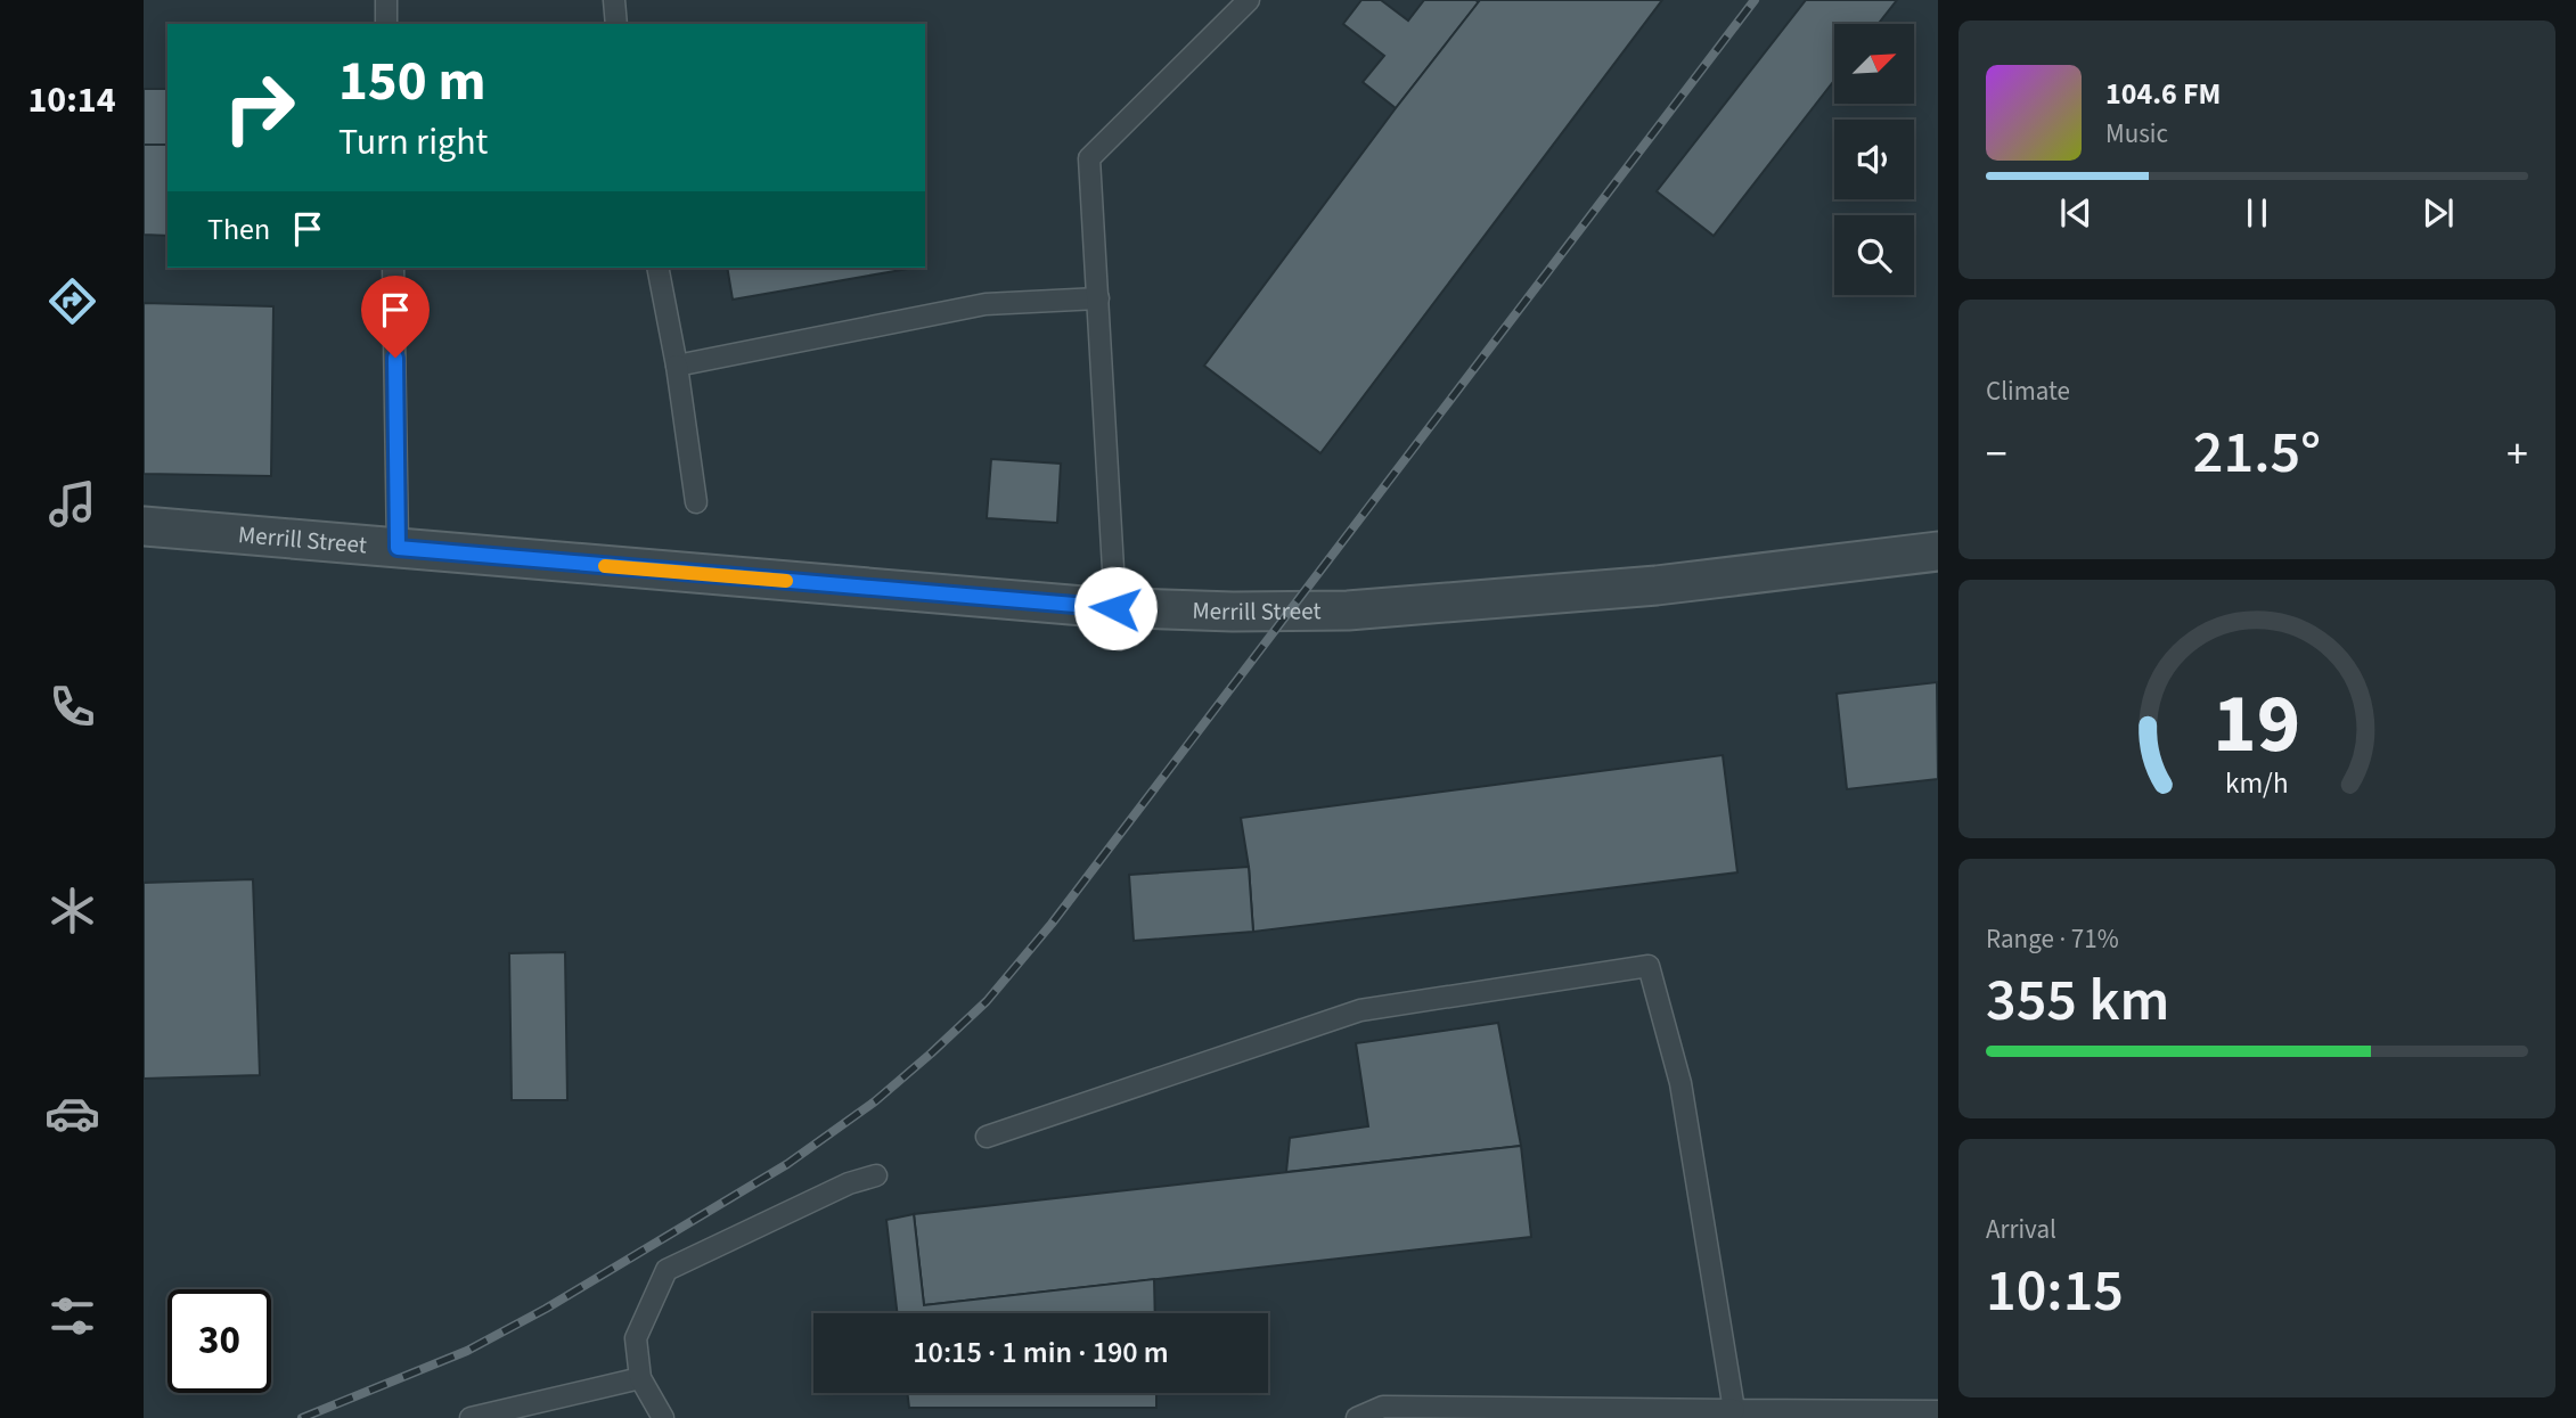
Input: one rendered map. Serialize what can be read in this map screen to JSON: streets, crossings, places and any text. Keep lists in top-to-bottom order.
{
  "streets": {
    "street": ["Merrill Street"]
  },
  "north": "top right",
  "page": {
    "tabs": "10:14",
    "turn": ["150 m", "Turn right"],
    "song": ["104.6 FM", "Music"],
    "then": "Then",
    "tile": [
      "Climate",
      ["Range · 71%", "355 km"],
      ["Arrival", "10:15"]
    ],
    "heat": ["−", "21.5°", "+"],
    "limit": "30",
    "trip": "10:15 · 1 min · 190 m",
    "gauge": ["19", "km/h"]
  }
}
